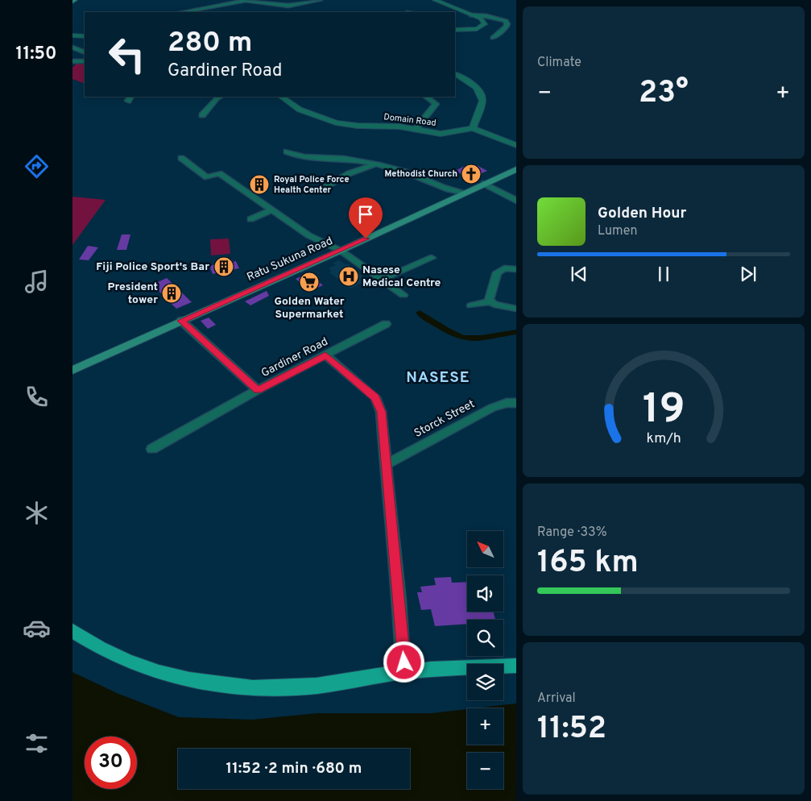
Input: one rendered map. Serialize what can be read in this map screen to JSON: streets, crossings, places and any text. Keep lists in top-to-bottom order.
{
  "streets": {
    "main road": ["Ratu Sukuna Road"],
    "street": ["Domain Road", "Gardiner Road", "Storck Street"]
  },
  "districts": ["NASESE"],
  "places": {
    "church": ["Methodist Church"],
    "building": ["Royal Police Force Health Center", "Fiji Police Sport's Bar", "President tower"],
    "hospital": ["Nasese Medical Centre"],
    "supermarket": ["Golden Water Supermarket"]
  },
  "north": "top left",
  "page": {
    "tabs": "11:50",
    "tile": [
      "Climate",
      ["Range · 33%", "165 km"],
      ["Arrival", "11:52"]
    ],
    "turn": ["280 m", "Gardiner Road"],
    "heat": ["−", "23°", "+"],
    "song": ["Golden Hour", "Lumen"],
    "map_buttons": ["+", "−"],
    "limit": "30",
    "trip": "11:52 · 2 min · 680 m",
    "gauge": ["19", "km/h"]
  }
}
